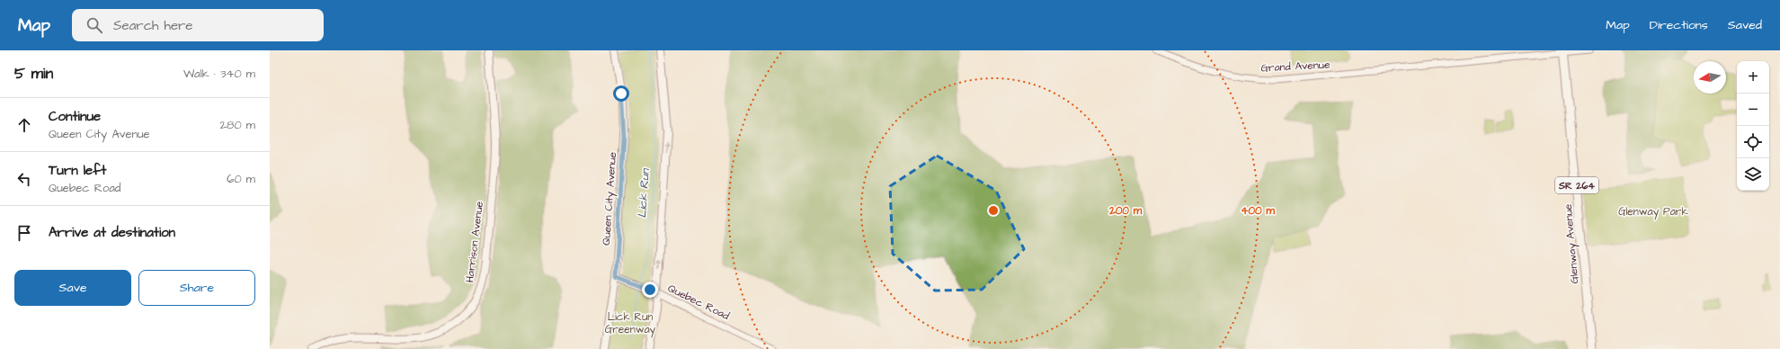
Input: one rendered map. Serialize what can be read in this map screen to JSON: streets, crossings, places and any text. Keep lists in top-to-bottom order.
{
  "streets": {
    "main road": [
      "SR 264",
      "Queen City Avenue",
      "Harrison Avenue",
      "Glenway Avenue"
    ],
    "street": ["Grand Avenue", "Quebec Road"]
  },
  "crossings": [
    ["Grand Avenue", "Glenway Avenue"],
    ["Queen City Avenue", "Quebec Road"]
  ],
  "water": ["Lick Run"],
  "parks": ["Glenway Park", "Lick Run Greenway"],
  "north": "left",
  "page": {
    "header": "Map",
    "search": "Search here",
    "nav": ["Map", "Directions", "Saved"],
    "heading": ["5 min", "Walk · 340 m"],
    "map_buttons": ["+", "−"],
    "list": [
      ["Continue", "Queen City Avenue", "280 m"],
      ["Turn left", "Quebec Road", "60 m"],
      "Arrive at destination"
    ],
    "buttons": ["Save", "Share"]
  },
  "rings": ["200 m", "400 m"]
}
